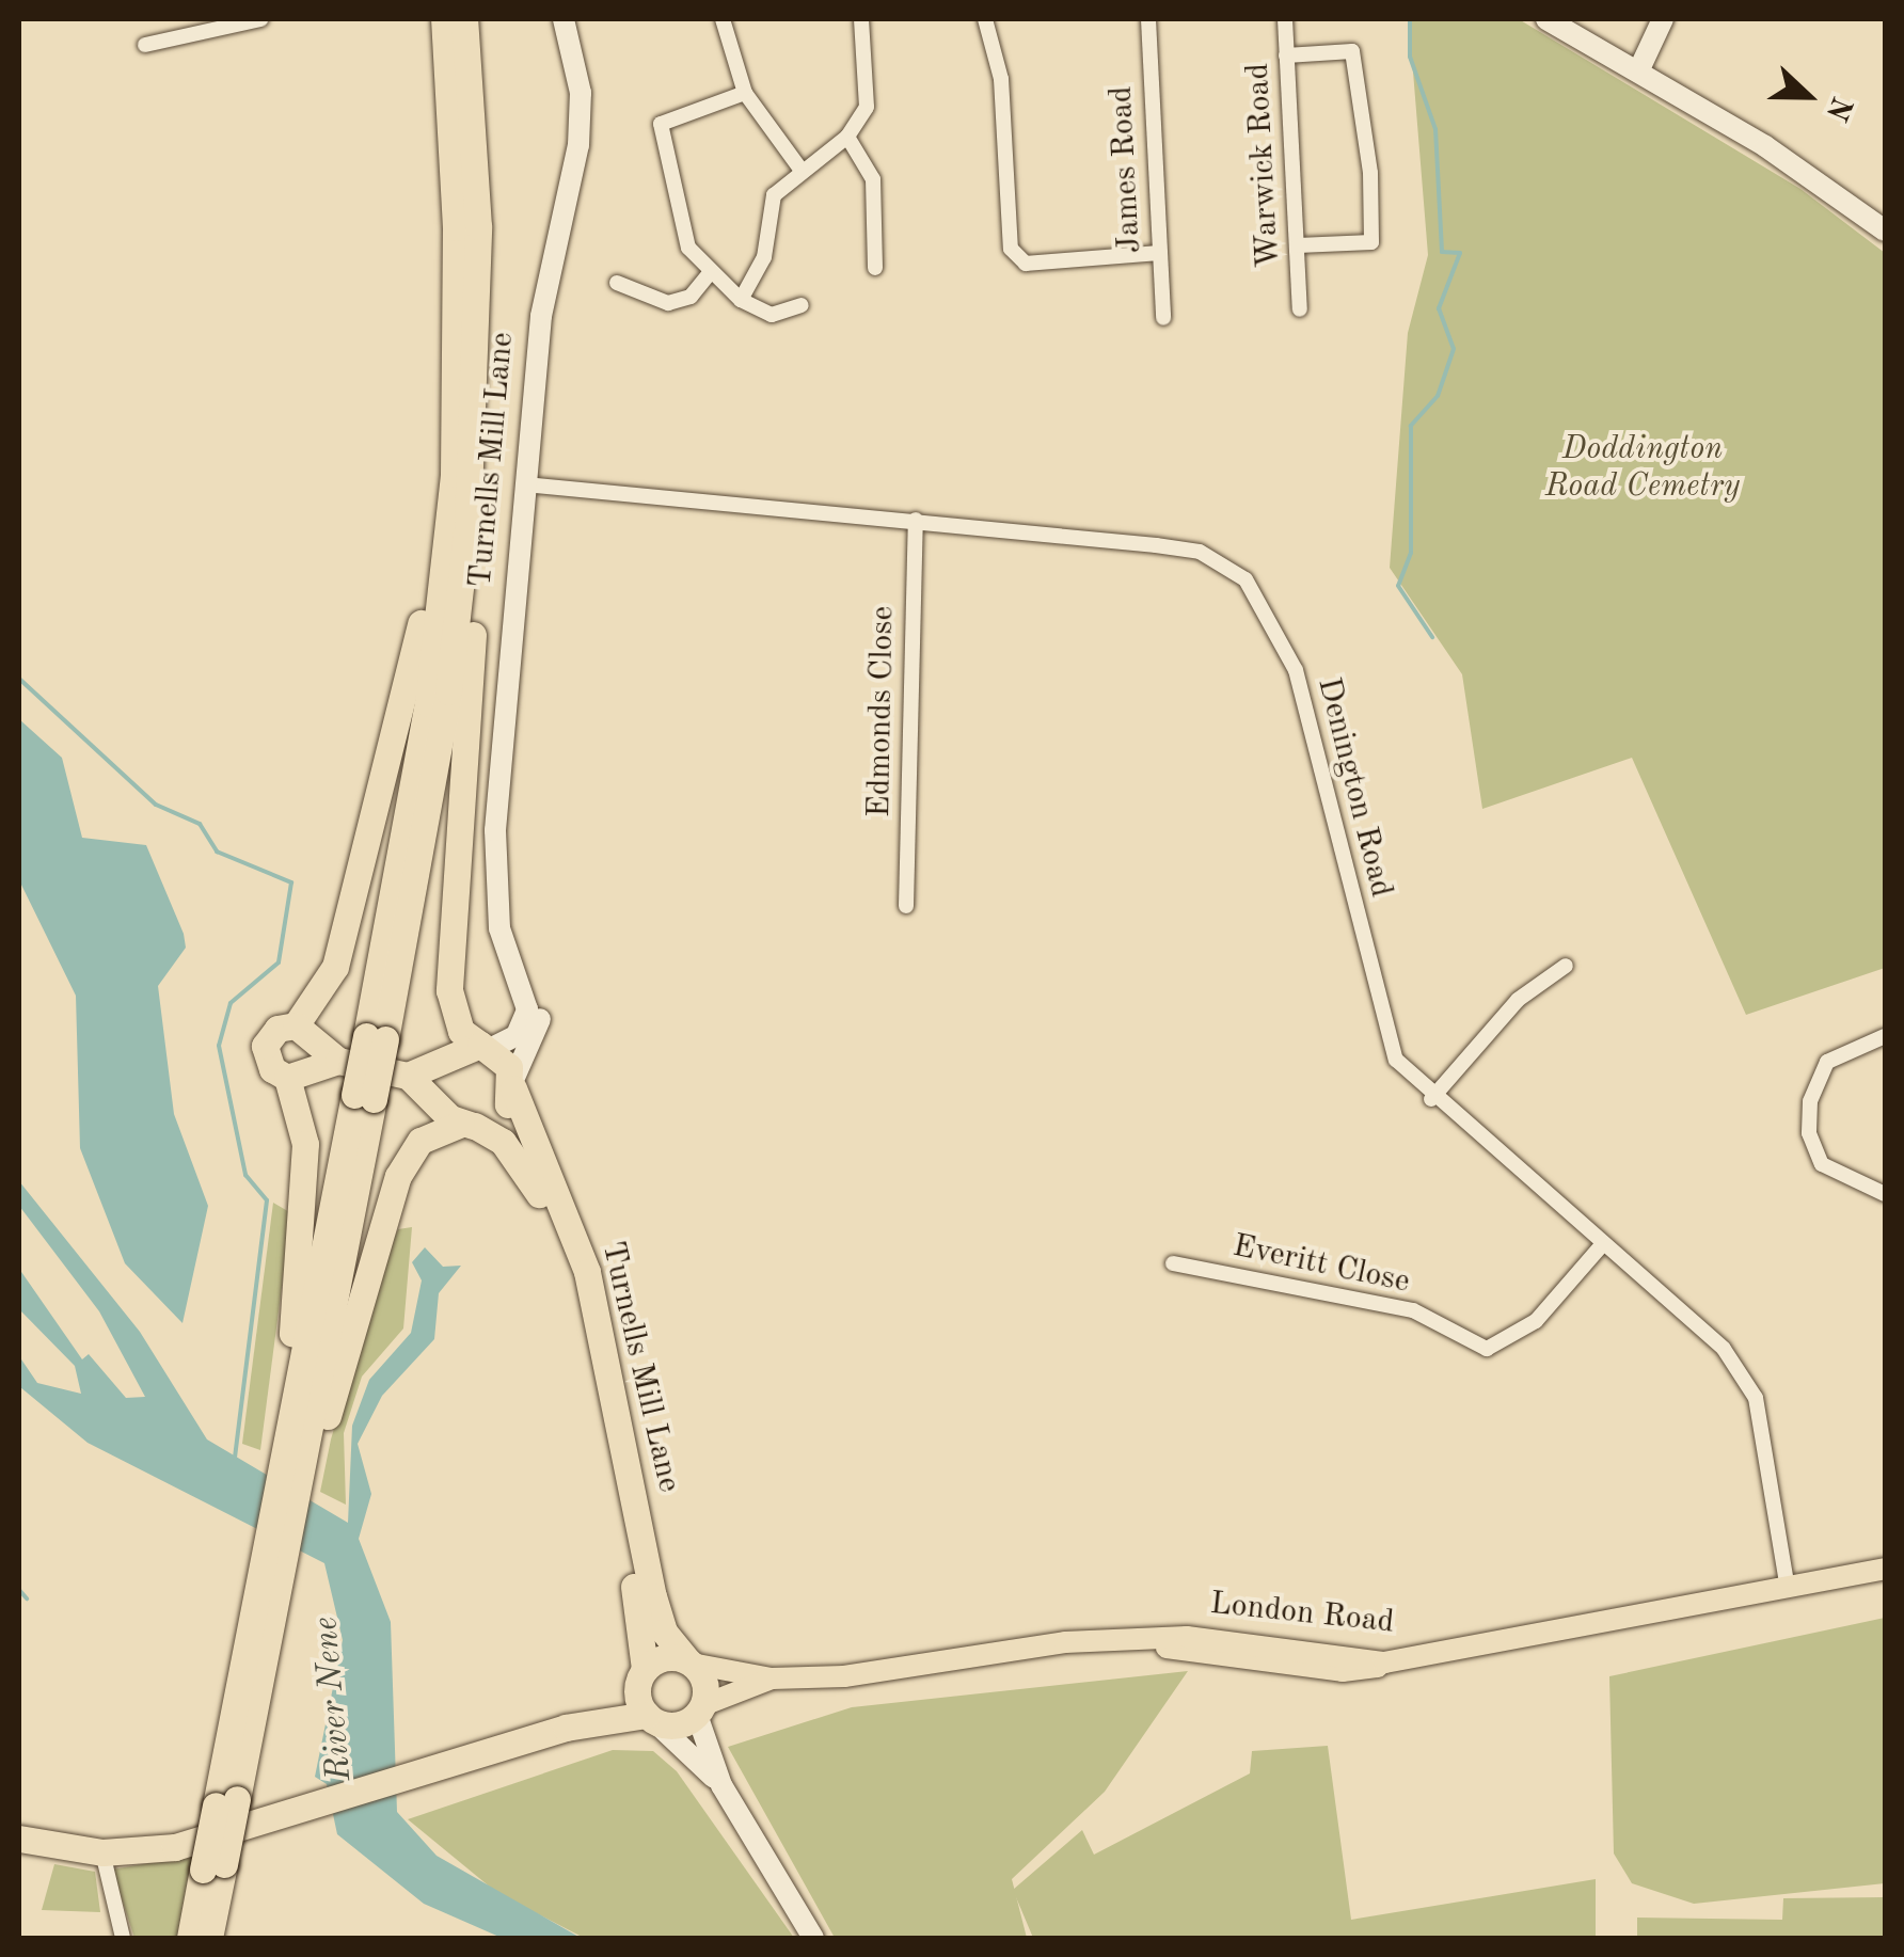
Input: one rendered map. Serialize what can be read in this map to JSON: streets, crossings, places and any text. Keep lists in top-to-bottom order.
{
  "streets": {
    "highway": ["Turnells Mill Lane"],
    "main road": ["London Road"],
    "street": [
      "Warwick Road",
      "James Road",
      "Edmonds Close",
      "Denington Road",
      "Everitt Close"
    ]
  },
  "crossings": [
    ["Turnells Mill Lane", "Denington Road"],
    ["Turnells Mill Lane", "London Road"],
    ["Edmonds Close", "Denington Road"],
    ["Denington Road", "Everitt Close"],
    ["Denington Road", "London Road"]
  ],
  "water": ["River Nene"],
  "parks": ["Doddington Road Cemetry"],
  "north": "right"
}
